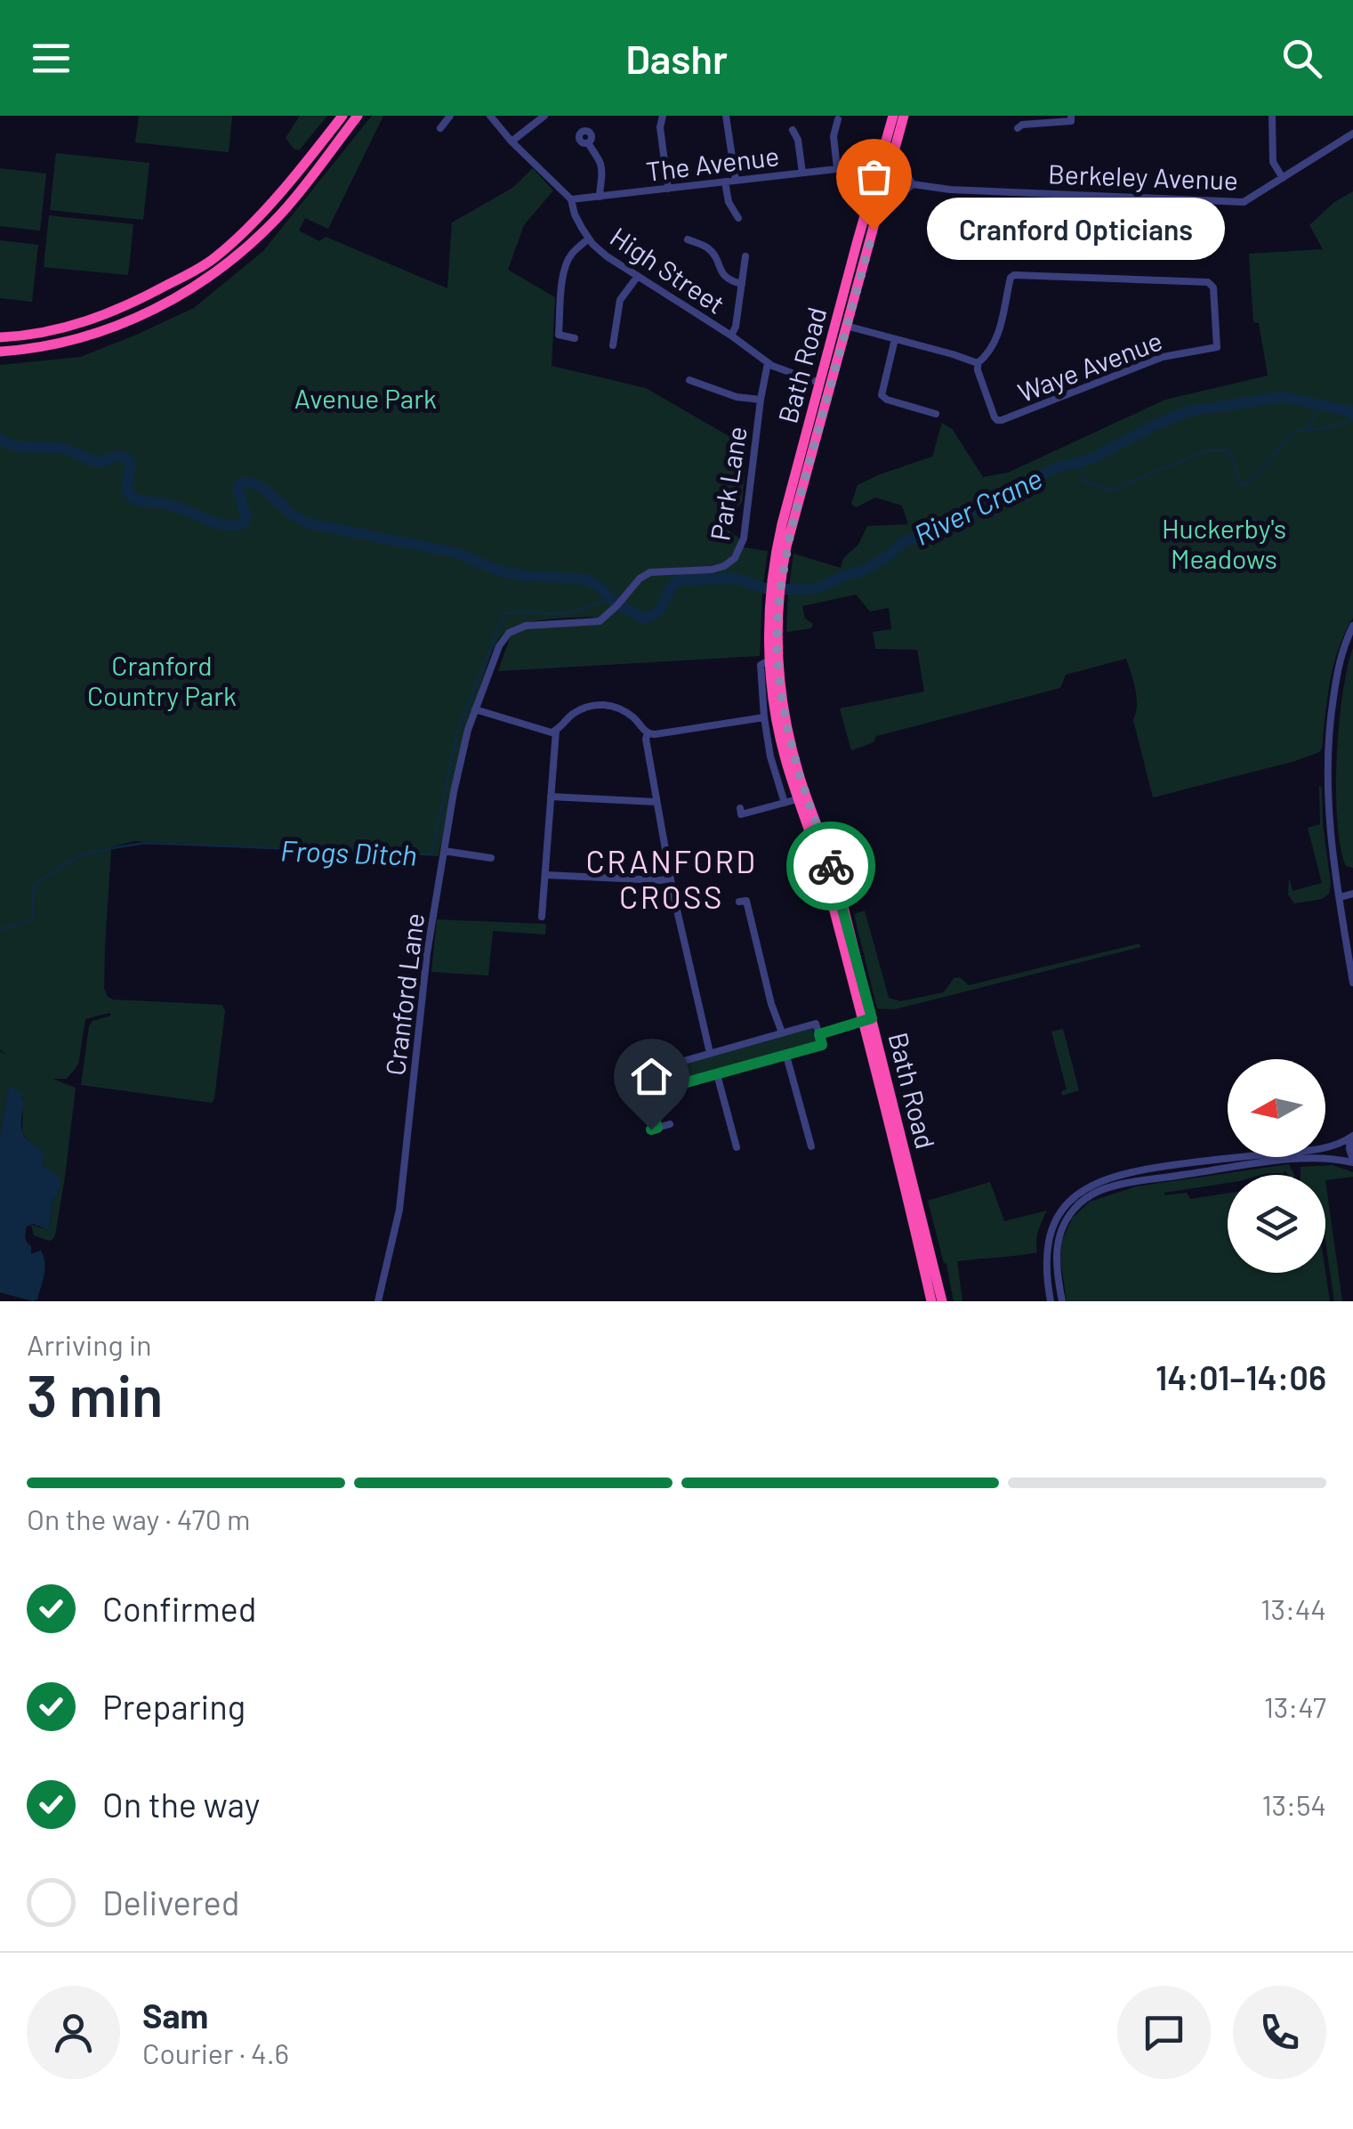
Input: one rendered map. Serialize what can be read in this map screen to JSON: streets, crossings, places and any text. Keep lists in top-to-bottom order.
{
  "streets": {
    "highway": ["Bath Road"],
    "street": [
      "The Avenue",
      "Berkeley Avenue",
      "High Street",
      "Waye Avenue",
      "Park Lane",
      "Cranford Lane"
    ]
  },
  "crossings": [
    ["The Avenue", "High Street"],
    ["The Avenue", "Bath Road"],
    ["High Street", "Bath Road"],
    ["High Street", "Park Lane"],
    ["Bath Road", "Waye Avenue"],
    ["Park Lane", "Cranford Lane"]
  ],
  "districts": ["CRANFORD CROSS"],
  "water": ["River Crane", "Frogs Ditch"],
  "parks": ["Avenue Park", "Huckerby's Meadows", "Cranford Country Park"],
  "places": ["Cranford Opticians"],
  "north": "left",
  "page": {
    "header": "Dashr",
    "bubble": "Cranford Opticians",
    "heading": ["3 min", "Arriving in", "14:01–14:06"],
    "panel": ["Sam", "Courier · 4.6"],
    "bar": "On the way · 470 m",
    "list": [
      ["Confirmed", "13:44"],
      ["Preparing", "13:47"],
      ["On the way", "13:54"],
      "Delivered"
    ]
  }
}
